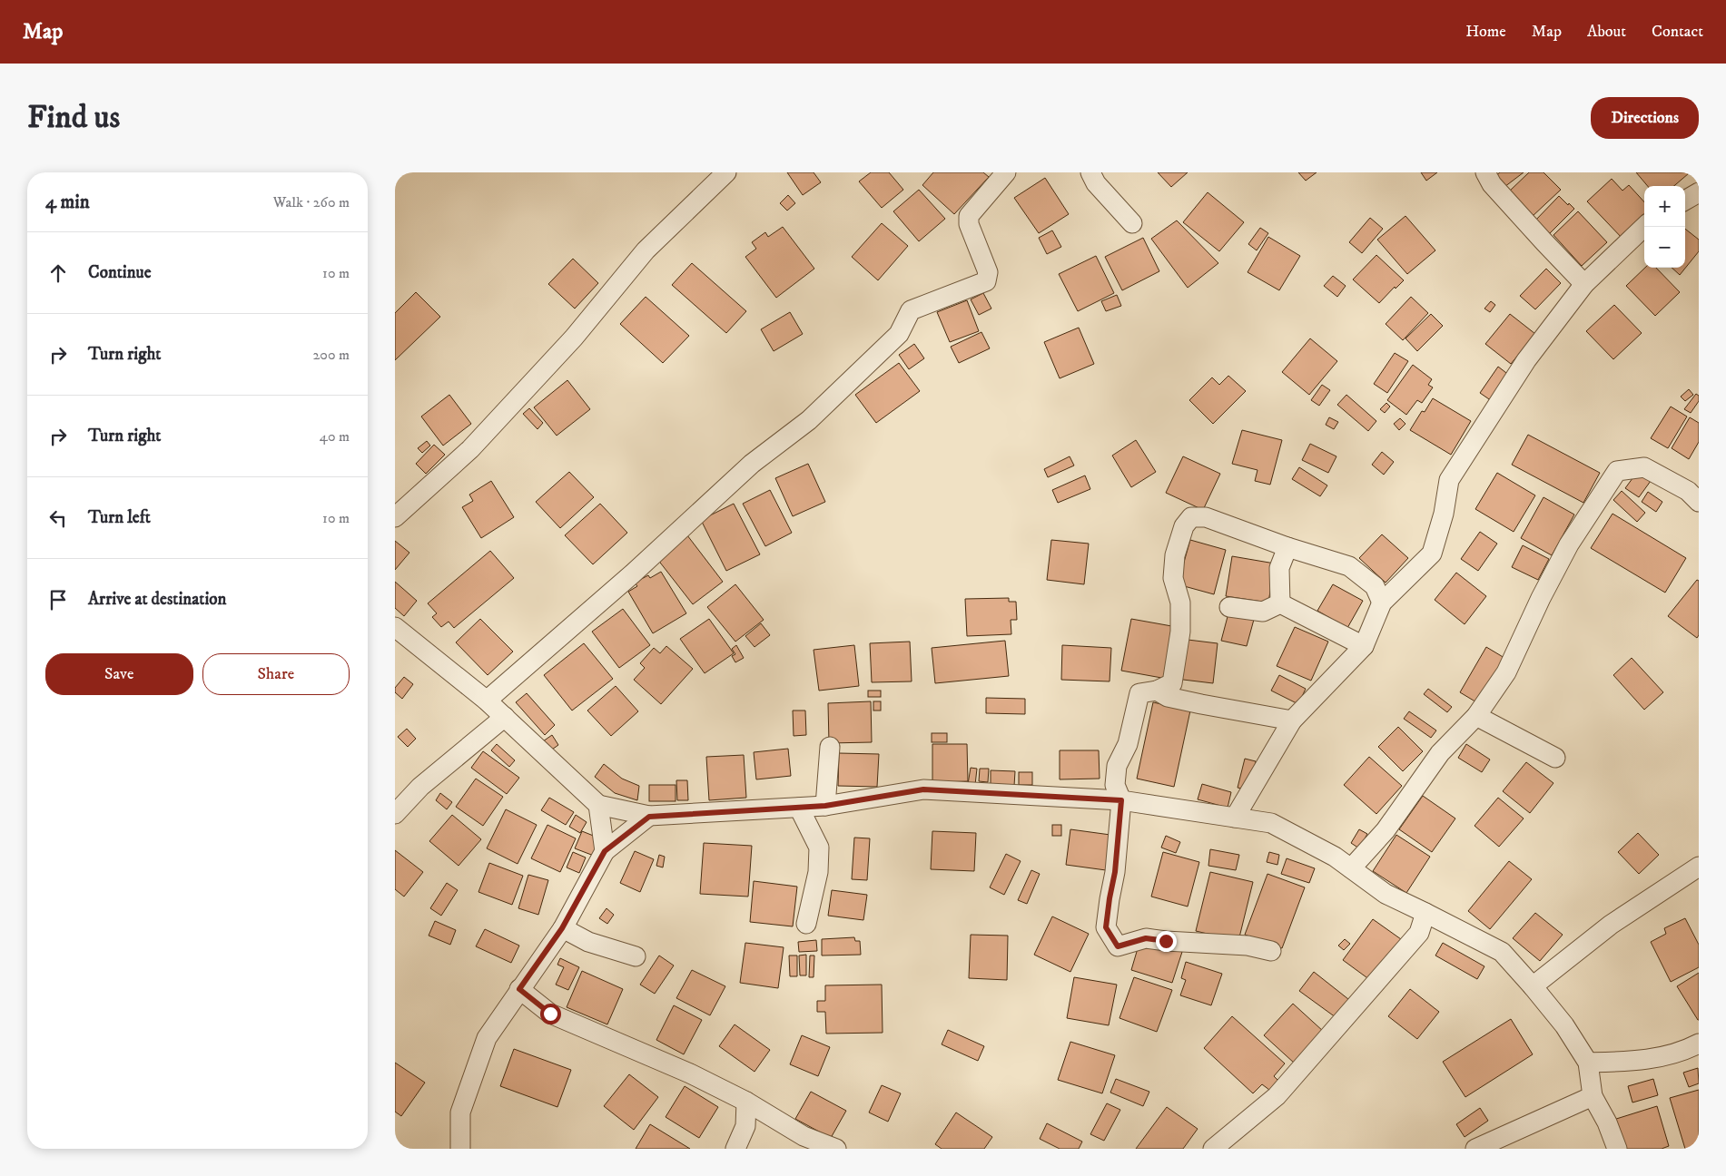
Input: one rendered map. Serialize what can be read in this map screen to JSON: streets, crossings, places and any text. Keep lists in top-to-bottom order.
{
  "page": {
    "header": "Map",
    "nav": [
      "Home",
      "Map",
      "About",
      "Contact"
    ],
    "buttons": [
      "Directions",
      ["Save", "Share"]
    ],
    "title": "Find us",
    "heading": ["4 min", "Walk · 260 m"],
    "map_buttons": ["+", "−"],
    "list": [
      ["Continue", "10 m"],
      ["Turn right", "200 m"],
      ["Turn right", "40 m"],
      ["Turn left", "10 m"],
      "Arrive at destination"
    ]
  }
}
